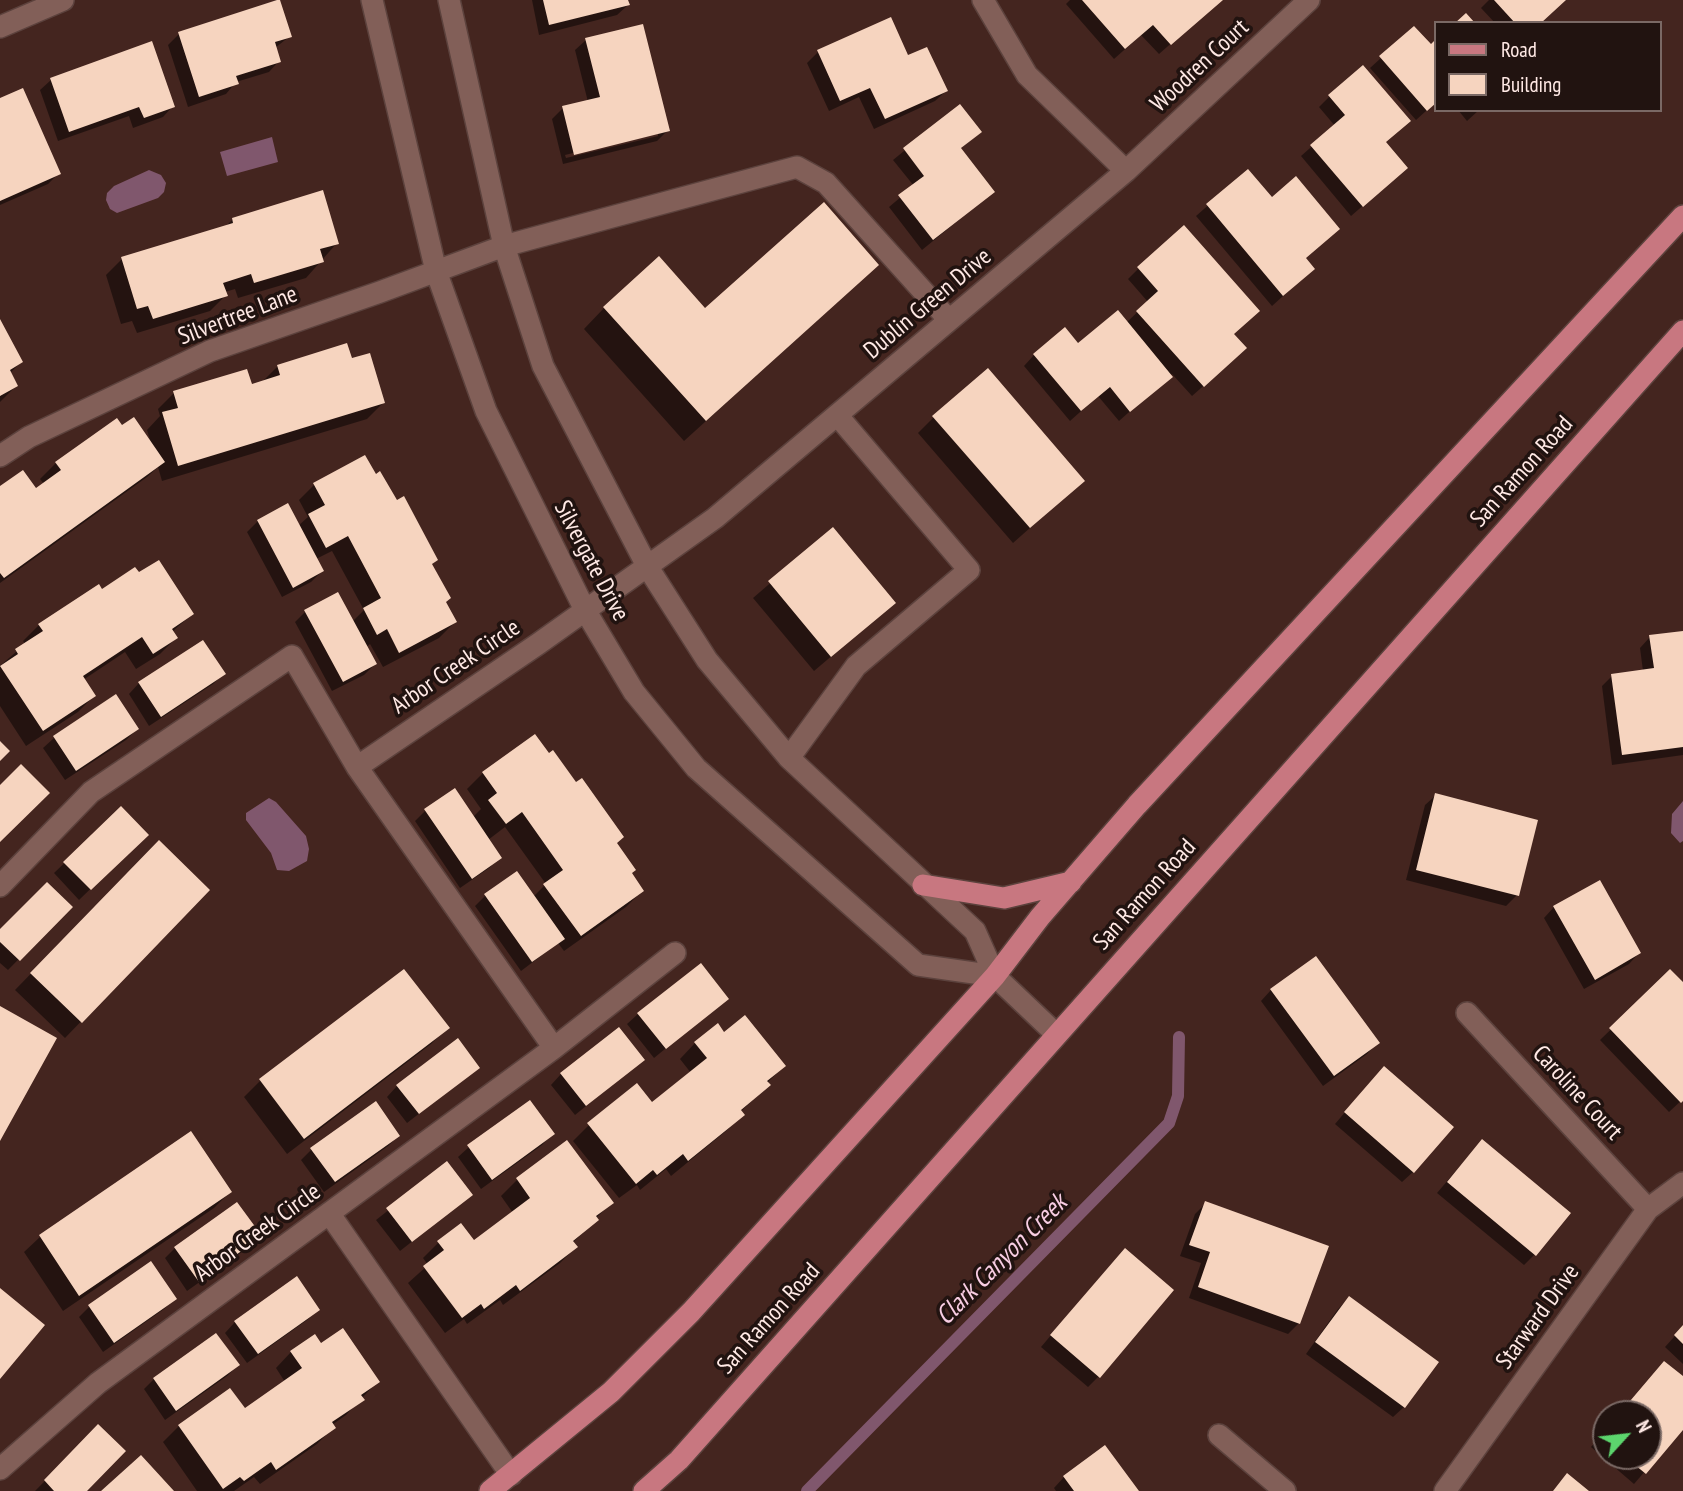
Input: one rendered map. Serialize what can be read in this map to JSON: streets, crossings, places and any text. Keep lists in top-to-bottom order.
{
  "streets": {
    "main road": ["San Ramon Road"],
    "street": [
      "Woodren Court",
      "Dublin Green Drive",
      "Silvertree Lane",
      "Silvergate Drive",
      "Arbor Creek Circle",
      "Caroline Court",
      "Starward Drive"
    ]
  },
  "crossings": [
    ["Woodren Court", "Dublin Green Drive"],
    ["Dublin Green Drive", "Silvertree Lane"],
    ["Dublin Green Drive", "Silvergate Drive"],
    ["Dublin Green Drive", "Arbor Creek Circle"],
    ["Silvertree Lane", "Silvergate Drive"],
    ["San Ramon Road", "Silvergate Drive"],
    ["Silvergate Drive", "Arbor Creek Circle"],
    ["Caroline Court", "Starward Drive"]
  ],
  "water": ["Clark Canyon Creek"],
  "legend": ["Road", "Building"],
  "north": "top right"
}
